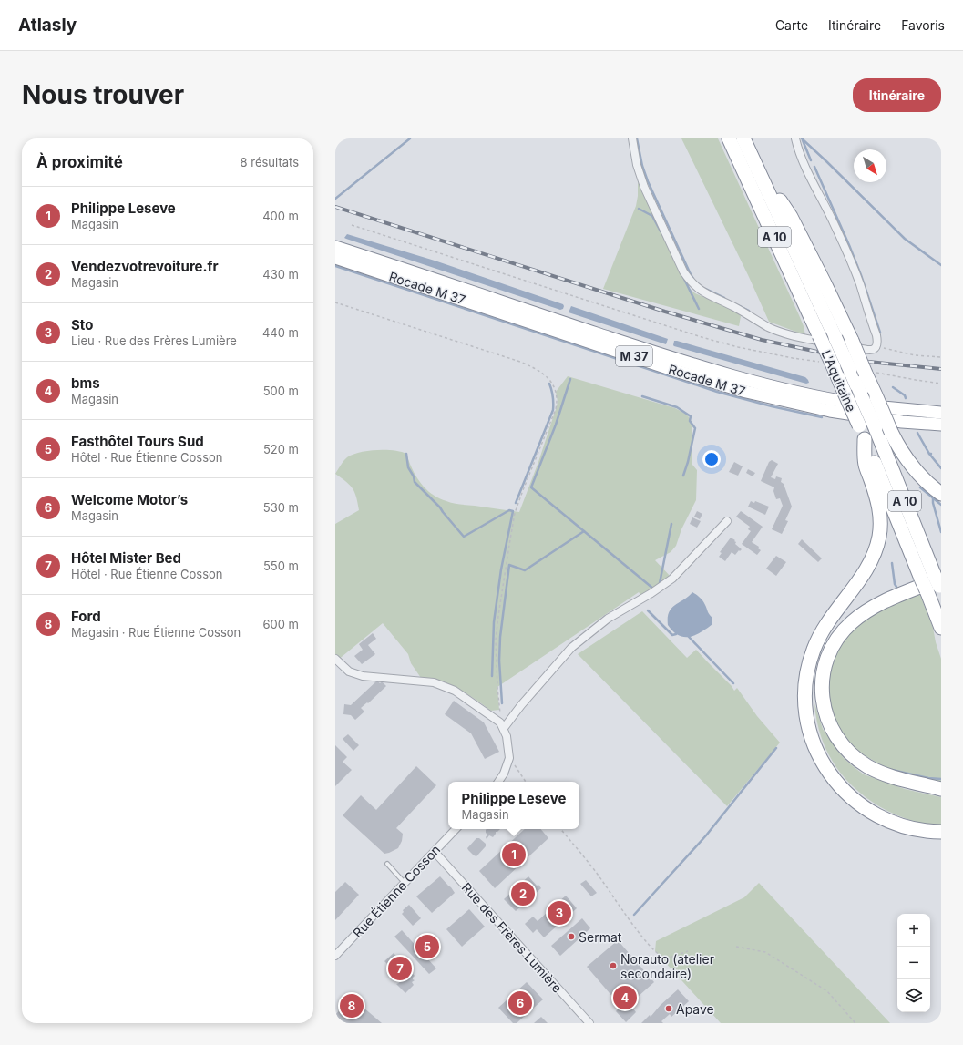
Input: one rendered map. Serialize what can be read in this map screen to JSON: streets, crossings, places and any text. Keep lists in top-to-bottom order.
{
  "streets": {
    "highway": [
      "A 10",
      "Rocade M 37",
      "M 37",
      "L'Aquitaine"
    ],
    "street": ["Rue Étienne Cosson", "Rue des Frères Lumière"]
  },
  "crossings": [
    ["Rue Étienne Cosson", "Rue des Frères Lumière"]
  ],
  "places": ["Sermat", "Norauto (atelier secondaire)", "Apave"],
  "north": "bottom right",
  "page": {
    "header": "Atlasly",
    "nav": ["Carte", "Itinéraire", "Favoris"],
    "buttons": "Itinéraire",
    "title": "Nous trouver",
    "heading": ["À proximité", "8 résultats"],
    "list": [
      {
        "mark": "1",
        "name": "Philippe Leseve",
        "note": "Magasin",
        "value": "400 m"
      },
      {
        "mark": "2",
        "name": "Vendezvotrevoiture.fr",
        "note": "Magasin",
        "value": "430 m"
      },
      {
        "mark": "3",
        "name": "Sto",
        "note": "Lieu · Rue des Frères Lumière",
        "value": "440 m"
      },
      {
        "mark": "4",
        "name": "bms",
        "note": "Magasin",
        "value": "500 m"
      },
      {
        "mark": "5",
        "name": "Fasthôtel Tours Sud",
        "note": "Hôtel · Rue Étienne Cosson",
        "value": "520 m"
      },
      {
        "mark": "6",
        "name": "Welcome Motor’s",
        "note": "Magasin",
        "value": "530 m"
      },
      {
        "mark": "7",
        "name": "Hôtel Mister Bed",
        "note": "Hôtel · Rue Étienne Cosson",
        "value": "550 m"
      },
      {
        "mark": "8",
        "name": "Ford",
        "note": "Magasin · Rue Étienne Cosson",
        "value": "600 m"
      }
    ],
    "popup": ["Philippe Leseve", "Magasin"],
    "pins": [
      "1",
      "2",
      "3",
      "5",
      "7",
      "4",
      "6",
      "8"
    ],
    "map_buttons": ["+", "−"]
  }
}
